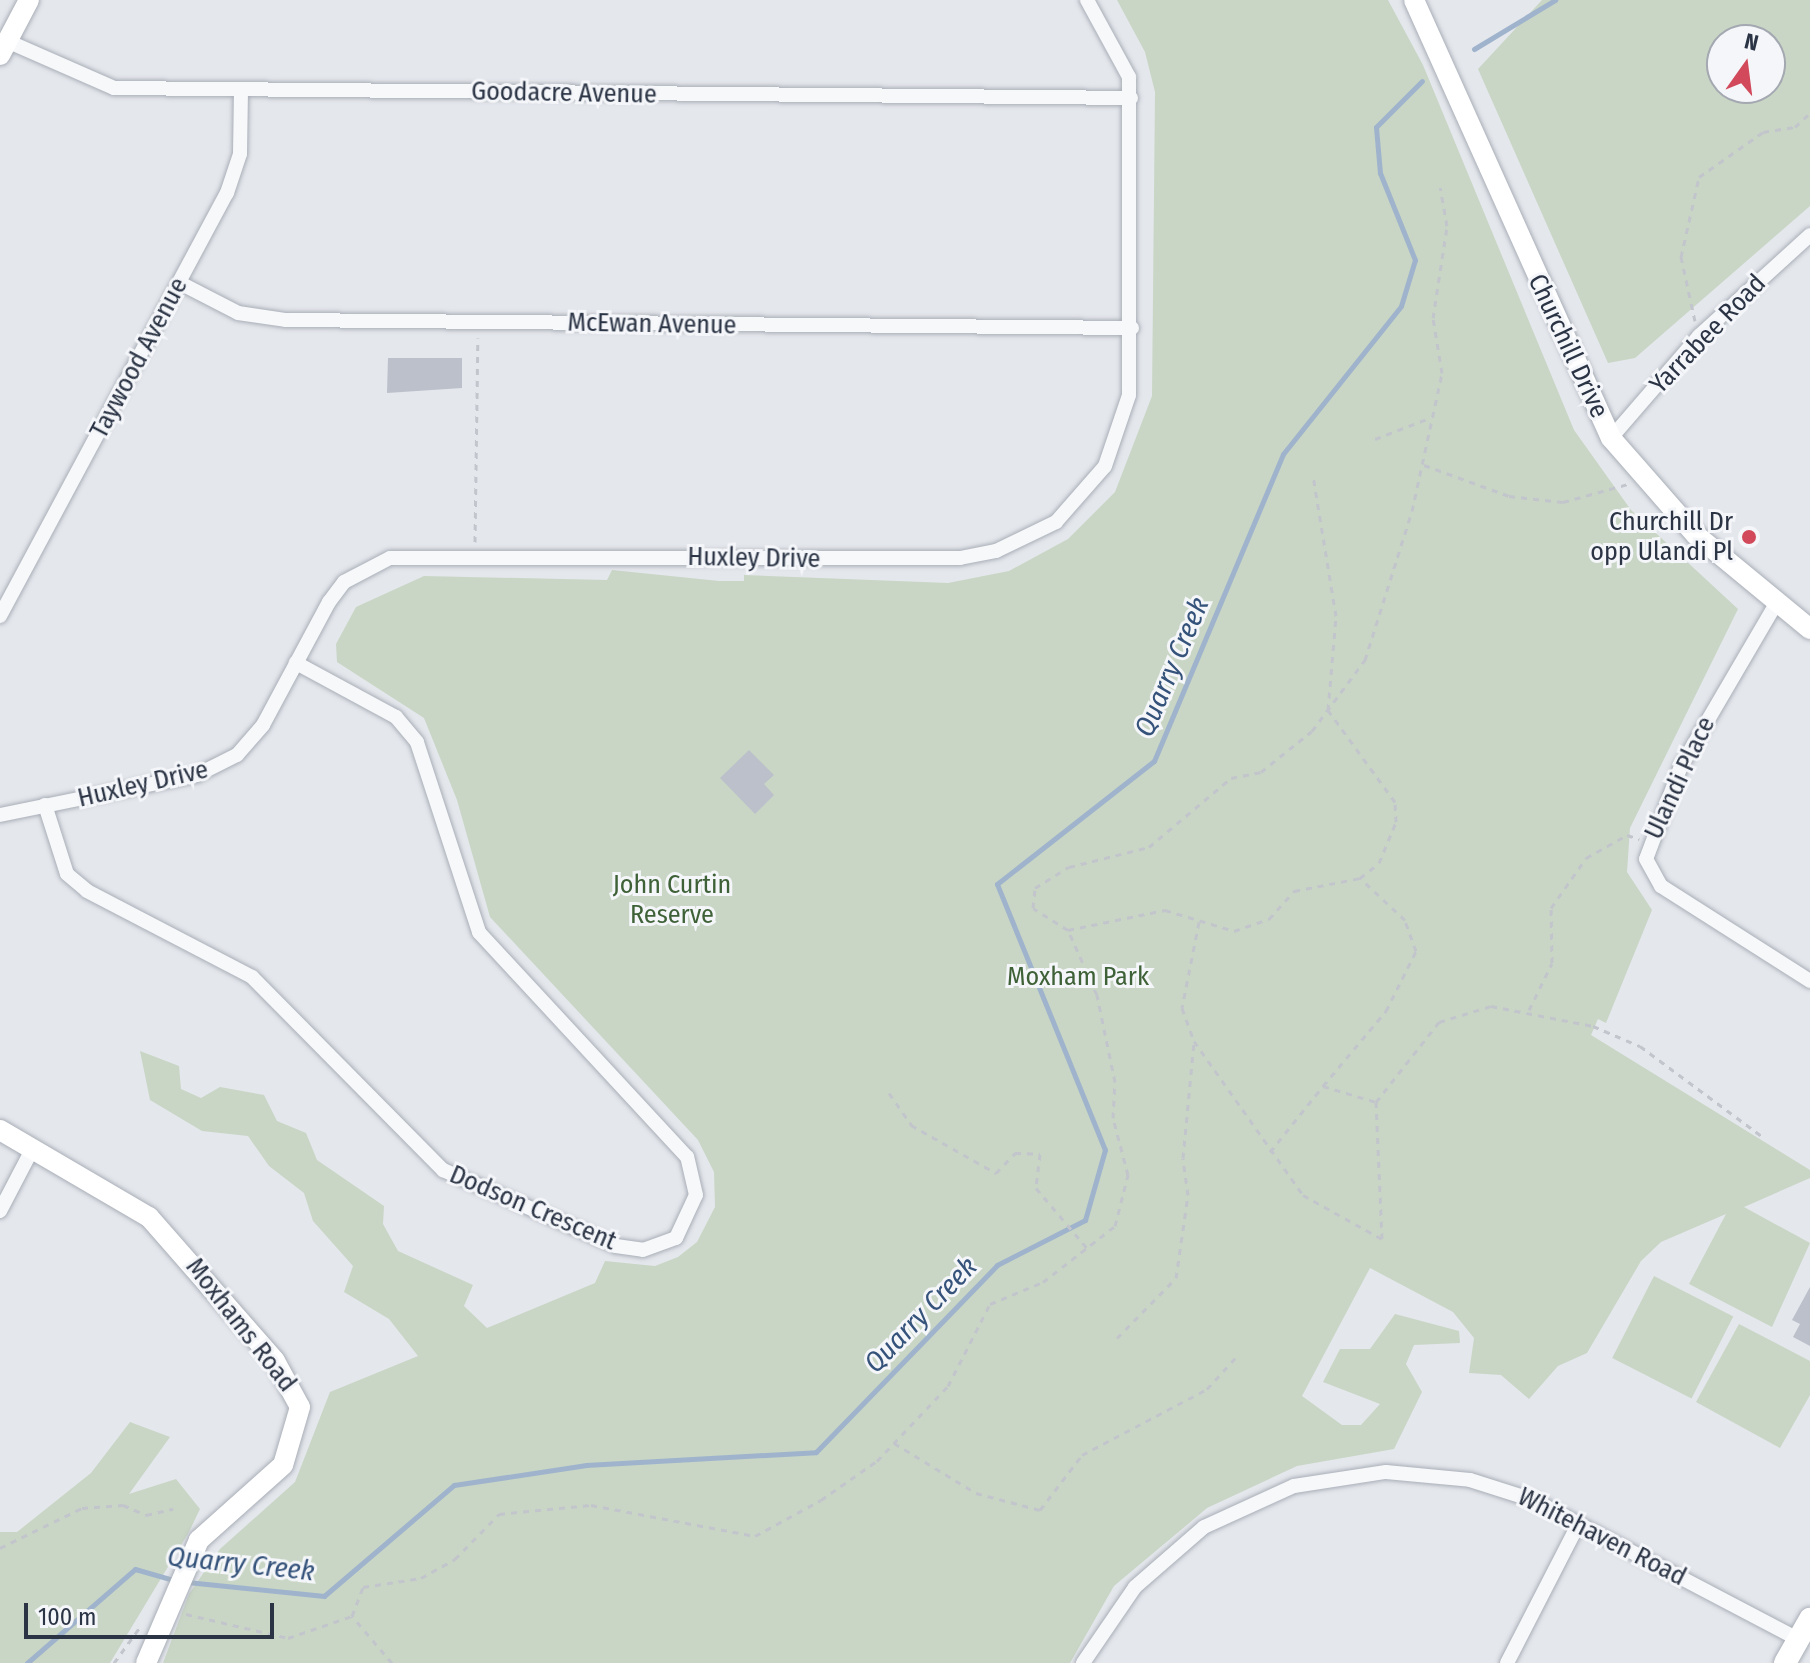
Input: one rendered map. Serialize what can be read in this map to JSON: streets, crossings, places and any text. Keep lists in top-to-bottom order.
{
  "streets": {
    "street": [
      "Goodacre Avenue",
      "McEwan Avenue",
      "Yarrabee Road",
      "Churchill Drive",
      "Taywood Avenue",
      "Huxley Drive",
      "Ulandi Place",
      "Dodson Crescent",
      "Moxhams Road",
      "Whitehaven Road"
    ]
  },
  "crossings": [
    ["Goodacre Avenue", "Taywood Avenue"],
    ["Goodacre Avenue", "Huxley Drive"],
    ["McEwan Avenue", "Taywood Avenue"],
    ["McEwan Avenue", "Huxley Drive"],
    ["Yarrabee Road", "Churchill Drive"],
    ["Churchill Drive", "Ulandi Place"],
    ["Huxley Drive", "Dodson Crescent"]
  ],
  "water": ["Quarry Creek"],
  "parks": ["John Curtin Reserve", "Moxham Park"],
  "places": ["Churchill Dr opp Ulandi Pl"],
  "scale_bar": "100 m",
  "north": "top"
}
